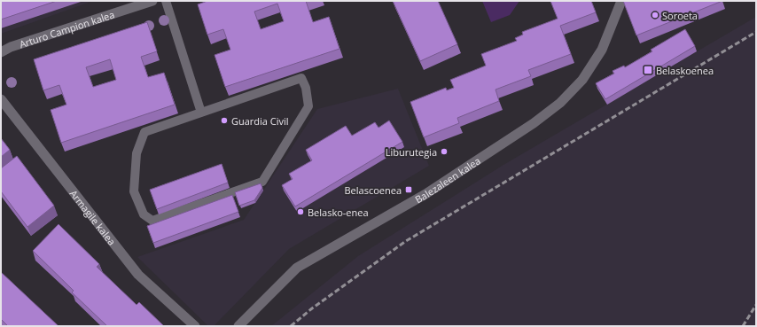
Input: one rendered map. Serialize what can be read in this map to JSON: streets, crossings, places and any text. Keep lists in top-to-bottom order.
{
  "streets": {
    "street": ["Arturo Campion kalea", "Balezaleen kalea", "Armagile kalea"]
  },
  "places": {
    "other": [
      "Soroeta",
      "Guardia Civil",
      "Liburutegia",
      "Belasko-enea"
    ],
    "transit": ["Belaskoenea", "Belascoenea"]
  }
}
